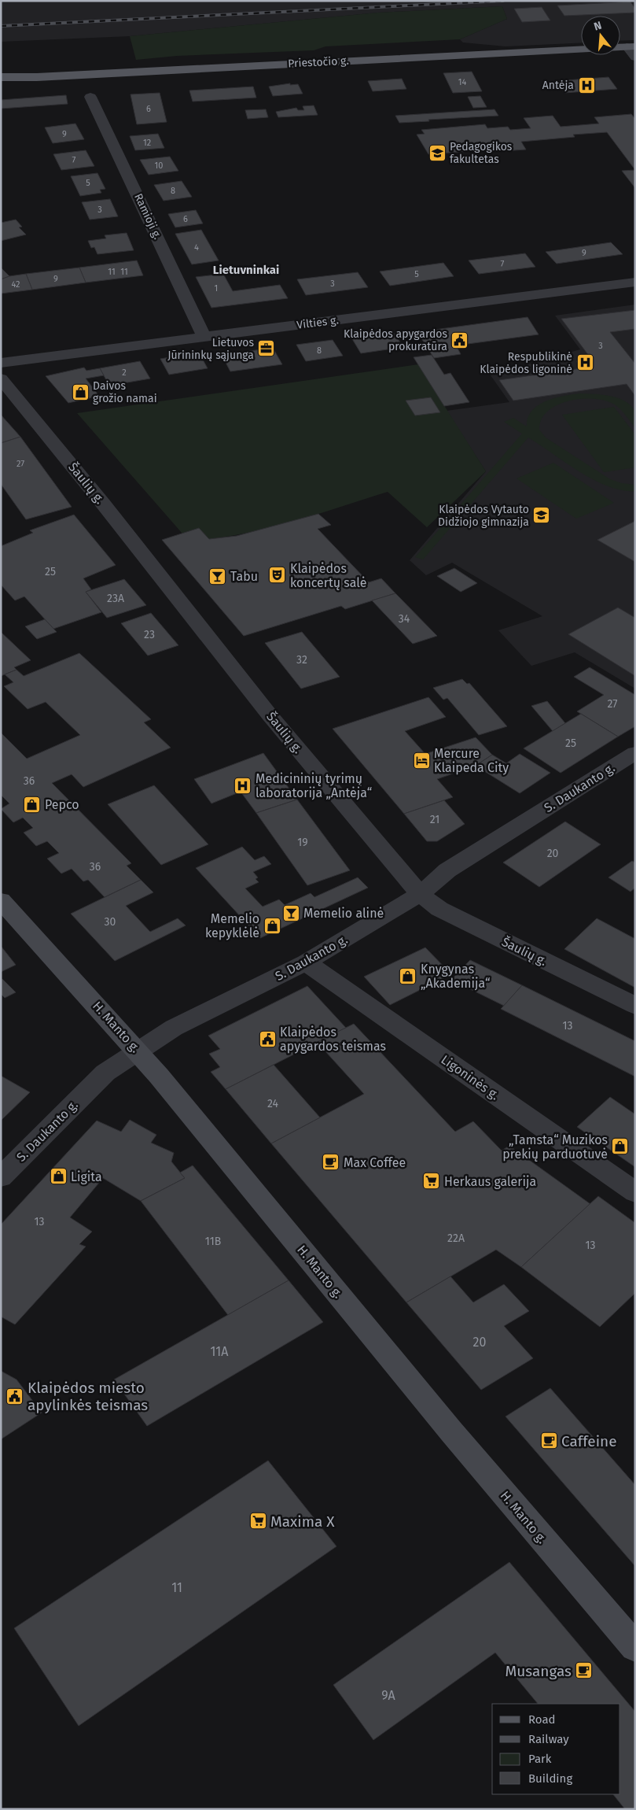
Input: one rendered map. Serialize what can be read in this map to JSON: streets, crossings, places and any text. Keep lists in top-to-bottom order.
{
  "streets": {
    "main road": ["Priestočio g.", "H. Manto g."],
    "street": [
      "Ramioji g.",
      "Vilties g.",
      "Šaulių g.",
      "S. Daukanto g.",
      "Ligoninės g."
    ]
  },
  "crossings": [
    ["Ramioji g.", "Vilties g."],
    ["Šaulių g.", "S. Daukanto g."],
    ["S. Daukanto g.", "H. Manto g."],
    ["S. Daukanto g.", "Ligoninės g."]
  ],
  "districts": ["Lietuvninkai"],
  "places": {
    "hospital": ["Antėja", "Respublikinė Klaipėdos ligoninė", "Medicininių tyrimų laboratorija „Antėja“"],
    "school or university": ["Pedagogikos fakultetas", "Klaipėdos Vytauto Didžiojo gimnazija"],
    "public building": ["Klaipėdos apygardos prokuratūra", "Klaipėdos apygardos teismas", "Klaipėdos miesto apylinkės teismas"],
    "office": ["Lietuvos Jūrininkų sąjunga"],
    "shop": [
      "Daivos grožio namai",
      "Pepco",
      "Memelio kepyklėlė",
      "Knygynas „Akademija“",
      "„Tamsta“ Muzikos prekių parduotuvė",
      "Ligita"
    ],
    "theatre": ["Klaipėdos koncertų salė"],
    "bar": ["Tabu", "Memelio alinė"],
    "hotel": ["Mercure Klaipeda City"],
    "cafe": ["Max Coffee", "Caffeine", "Musangas"],
    "supermarket": ["Herkaus galerija", "Maxima X"]
  },
  "house_numbers": [
    "14",
    "6",
    "9",
    "12",
    "7",
    "10",
    "5",
    "8",
    "3",
    "6",
    "4",
    "9",
    "7",
    "11",
    "11",
    "5",
    "9",
    "3",
    "42",
    "1",
    "3",
    "8",
    "2",
    "27",
    "25",
    "23A",
    "34",
    "23",
    "32",
    "27",
    "25",
    "36",
    "21",
    "19",
    "20",
    "36",
    "30",
    "13",
    "24",
    "13",
    "22A",
    "11B",
    "13",
    "20",
    "11A",
    "11",
    "9A"
  ],
  "legend": [
    "Road",
    "Railway",
    "Park",
    "Building"
  ],
  "north": "top"
}
